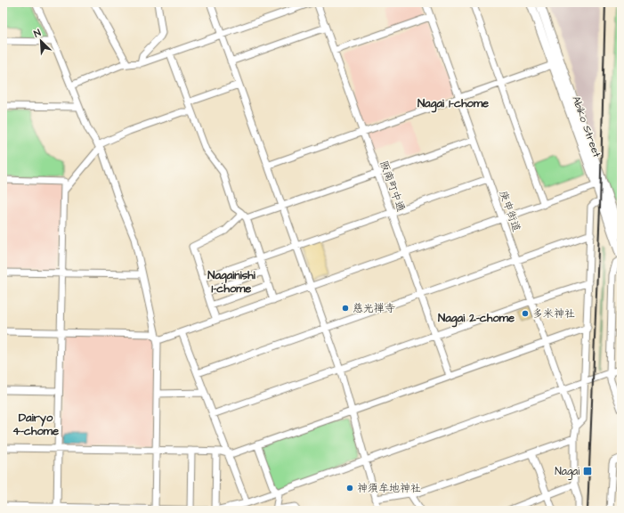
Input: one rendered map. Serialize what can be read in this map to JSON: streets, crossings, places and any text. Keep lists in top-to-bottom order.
{
  "streets": {
    "main road": ["Abiko Street"],
    "street": ["阪南町中通", "庚申街道"]
  },
  "districts": [
    "Nagai 1-chome",
    "Nagainishi 1-chome",
    "Nagai 2-chome",
    "Dairyo 4-chome"
  ],
  "places": {
    "other": ["慈光禅寺", "多米神社", "神須牟地神社"],
    "transit": ["Nagai"]
  },
  "north": "top left"
}
